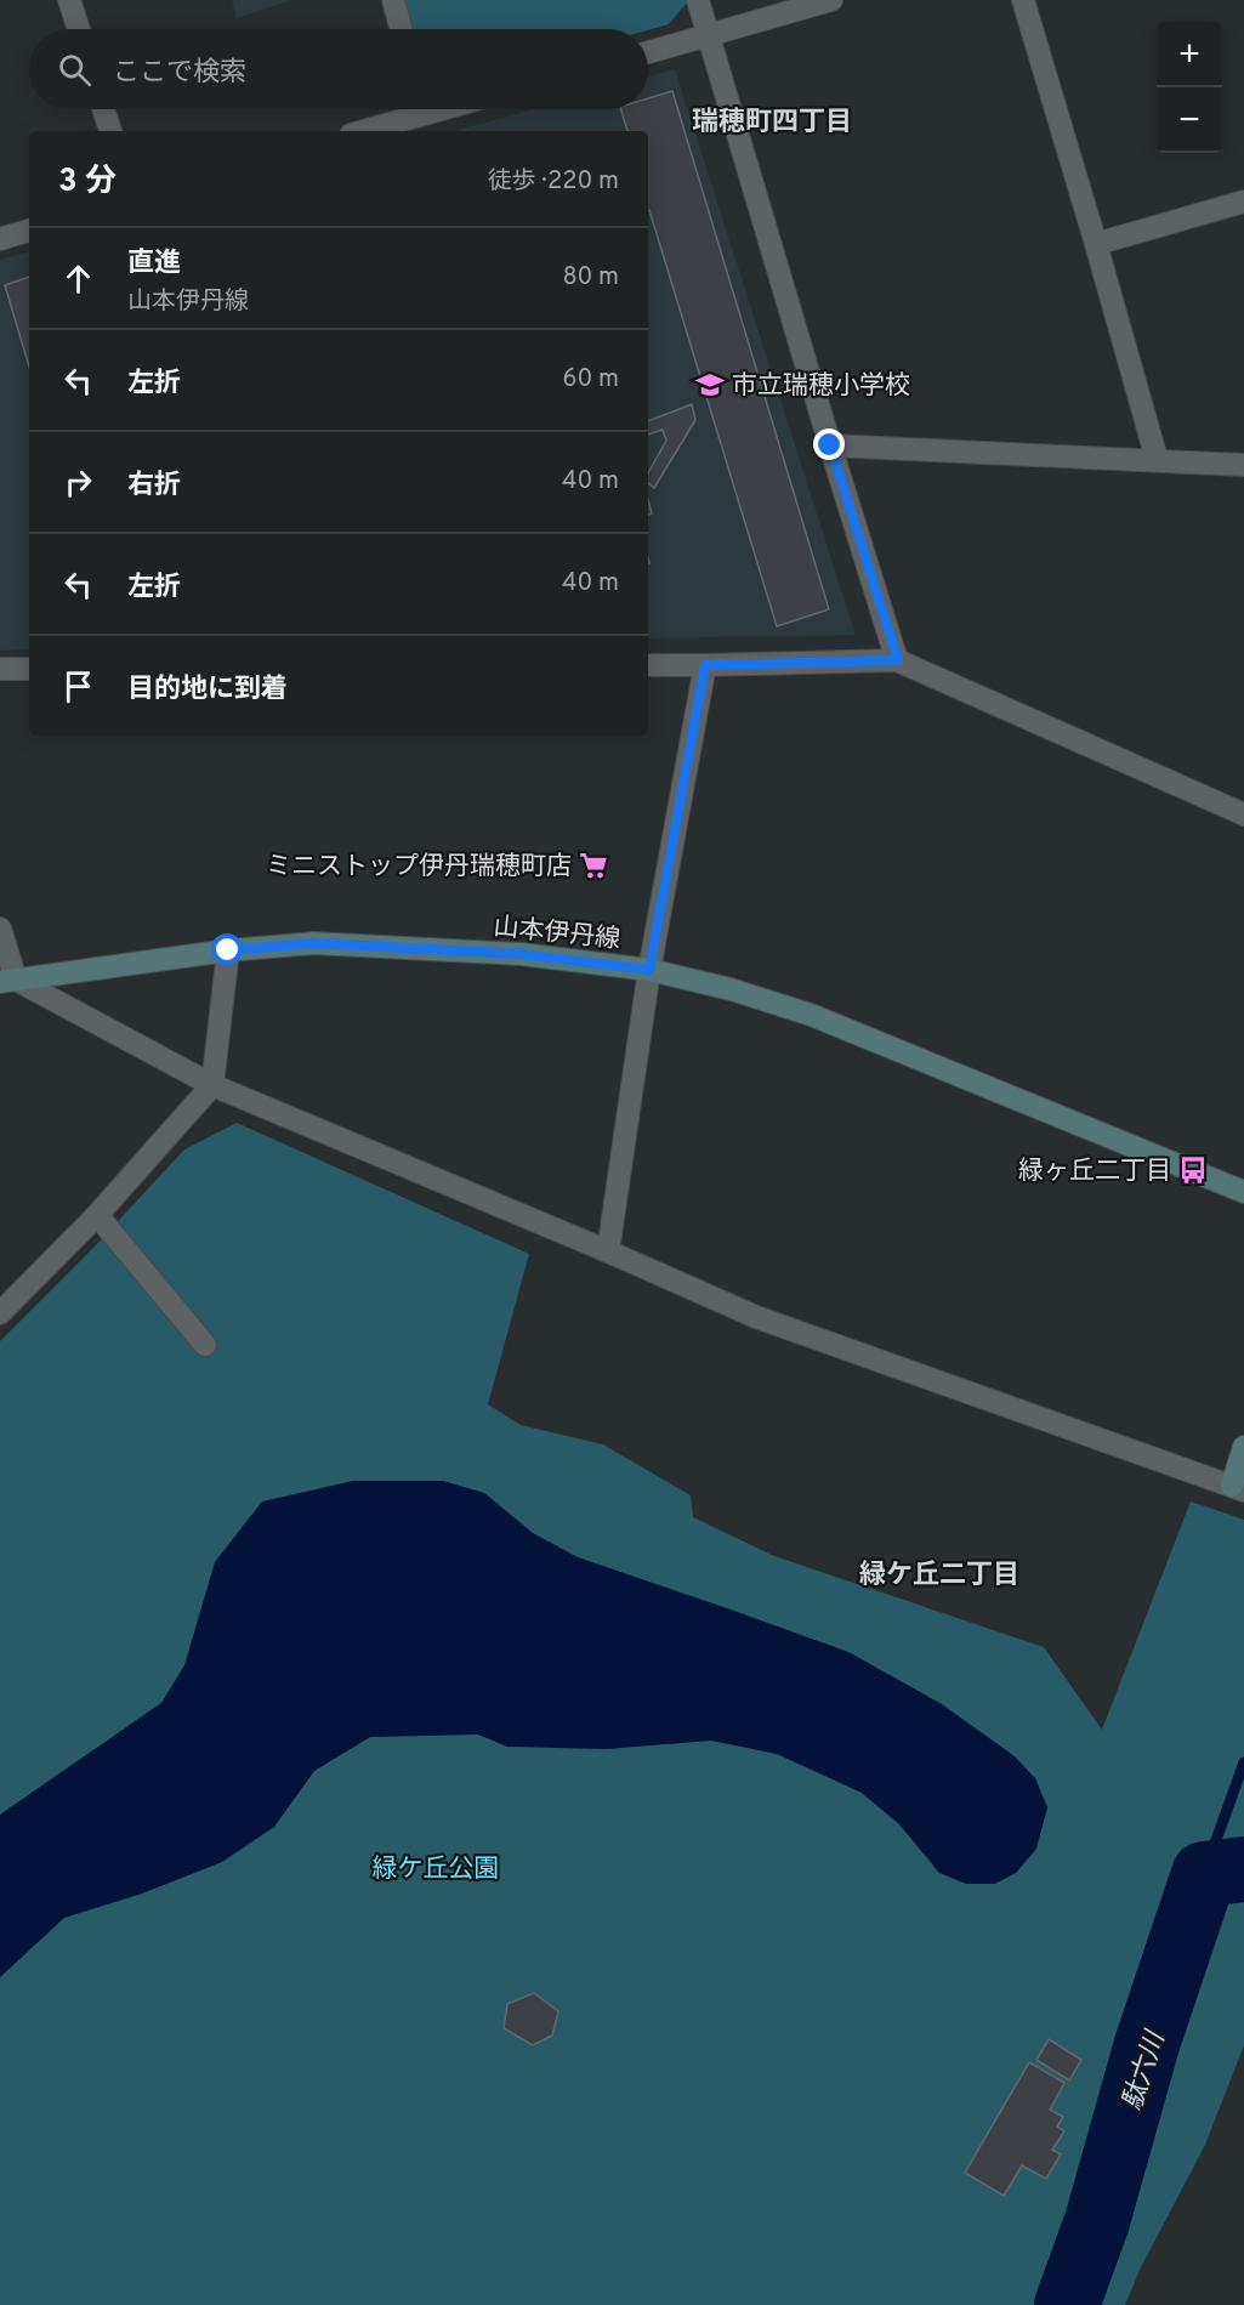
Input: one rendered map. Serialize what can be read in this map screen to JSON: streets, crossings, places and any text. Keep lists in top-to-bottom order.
{
  "streets": {
    "main road": ["山本伊丹線"]
  },
  "districts": ["瑞穂町四丁目", "緑ケ丘二丁目"],
  "water": ["駄六川"],
  "parks": ["緑ケ丘公園"],
  "places": {
    "school or university": ["市立瑞穂小学校"],
    "supermarket": ["ミニストップ伊丹瑞穂町店"],
    "bus stop": ["緑ヶ丘二丁目"]
  },
  "page": {
    "map_buttons": ["+", "−"],
    "search": "ここで検索",
    "heading": ["3 分", "徒歩 · 220 m"],
    "list": [
      ["直進", "山本伊丹線", "80 m"],
      ["左折", "60 m"],
      ["右折", "40 m"],
      ["左折", "40 m"],
      "目的地に到着"
    ]
  }
}
